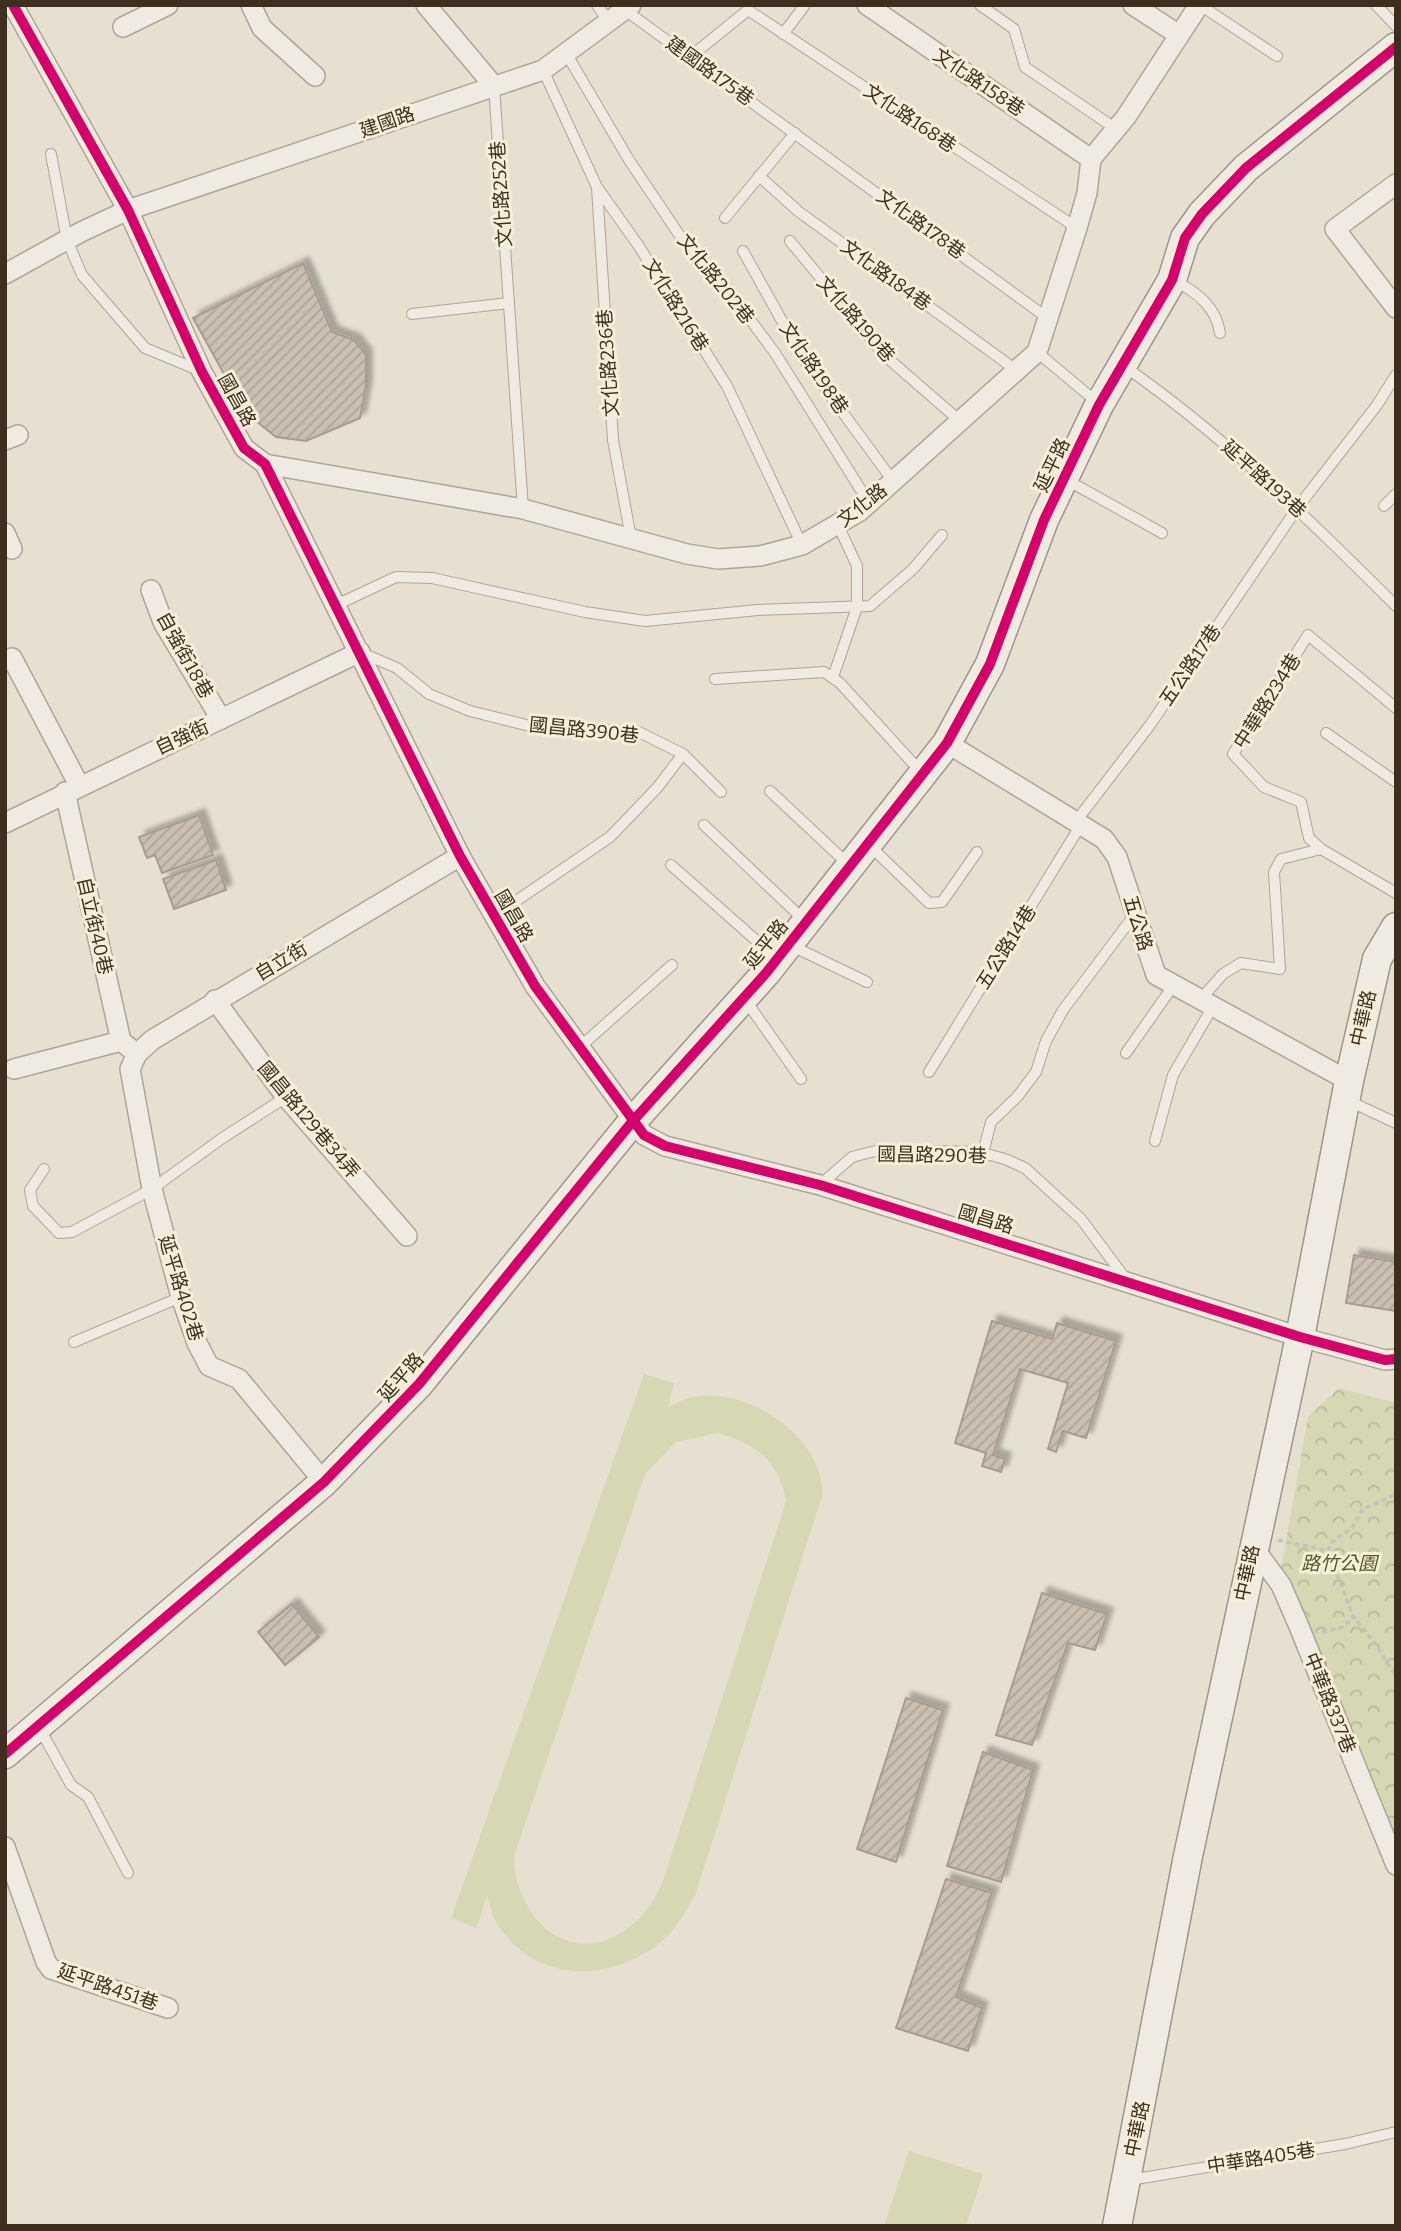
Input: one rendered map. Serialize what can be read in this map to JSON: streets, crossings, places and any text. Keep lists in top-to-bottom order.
{
  "streets": {
    "street": [
      "文化路158巷",
      "建國路",
      "國昌路",
      "延平路",
      "文化路",
      "自強街18巷",
      "自強街",
      "五公路",
      "自立街40巷",
      "自立街",
      "中華路",
      "國昌路129巷34弄",
      "延平路402巷",
      "中華路337巷",
      "延平路451巷"
    ],
    "lane": [
      "建國路175巷",
      "文化路168巷",
      "文化路252巷",
      "文化路178巷",
      "文化路184巷",
      "文化路202巷",
      "文化路216巷",
      "文化路190巷",
      "文化路236巷",
      "文化路198巷",
      "延平路193巷",
      "五公路17巷",
      "中華路234巷",
      "國昌路390巷",
      "五公路14巷",
      "國昌路290巷",
      "中華路405巷"
    ]
  },
  "crossings": [
    ["建國路175巷", "建國路"],
    ["建國路175巷", "文化路178巷"],
    ["建國路", "文化路252巷"],
    ["建國路", "文化路202巷"],
    ["建國路", "文化路216巷"],
    ["建國路", "國昌路"],
    ["文化路252巷", "文化路"],
    ["文化路184巷", "文化路"],
    ["文化路202巷", "文化路"],
    ["文化路216巷", "文化路236巷"],
    ["文化路216巷", "文化路"],
    ["文化路190巷", "文化路"],
    ["文化路236巷", "文化路"],
    ["文化路198巷", "文化路"],
    ["國昌路", "延平路"],
    ["國昌路", "文化路"],
    ["國昌路", "國昌路390巷"],
    ["國昌路", "自強街"],
    ["國昌路", "自立街"],
    ["國昌路", "中華路"],
    ["國昌路", "國昌路290巷"],
    ["延平路", "延平路193巷"],
    ["延平路", "五公路"],
    ["延平路", "延平路402巷"],
    ["延平路193巷", "五公路17巷"],
    ["自強街18巷", "自強街"],
    ["五公路17巷", "五公路"],
    ["五公路17巷", "五公路14巷"],
    ["國昌路390巷", "自強街"],
    ["自強街", "自立街40巷"],
    ["五公路", "五公路14巷"],
    ["五公路", "中華路"],
    ["自立街", "國昌路129巷34弄"],
    ["自立街", "延平路402巷"],
    ["中華路", "中華路337巷"],
    ["中華路", "中華路405巷"]
  ],
  "parks": ["路竹公園"]
}
